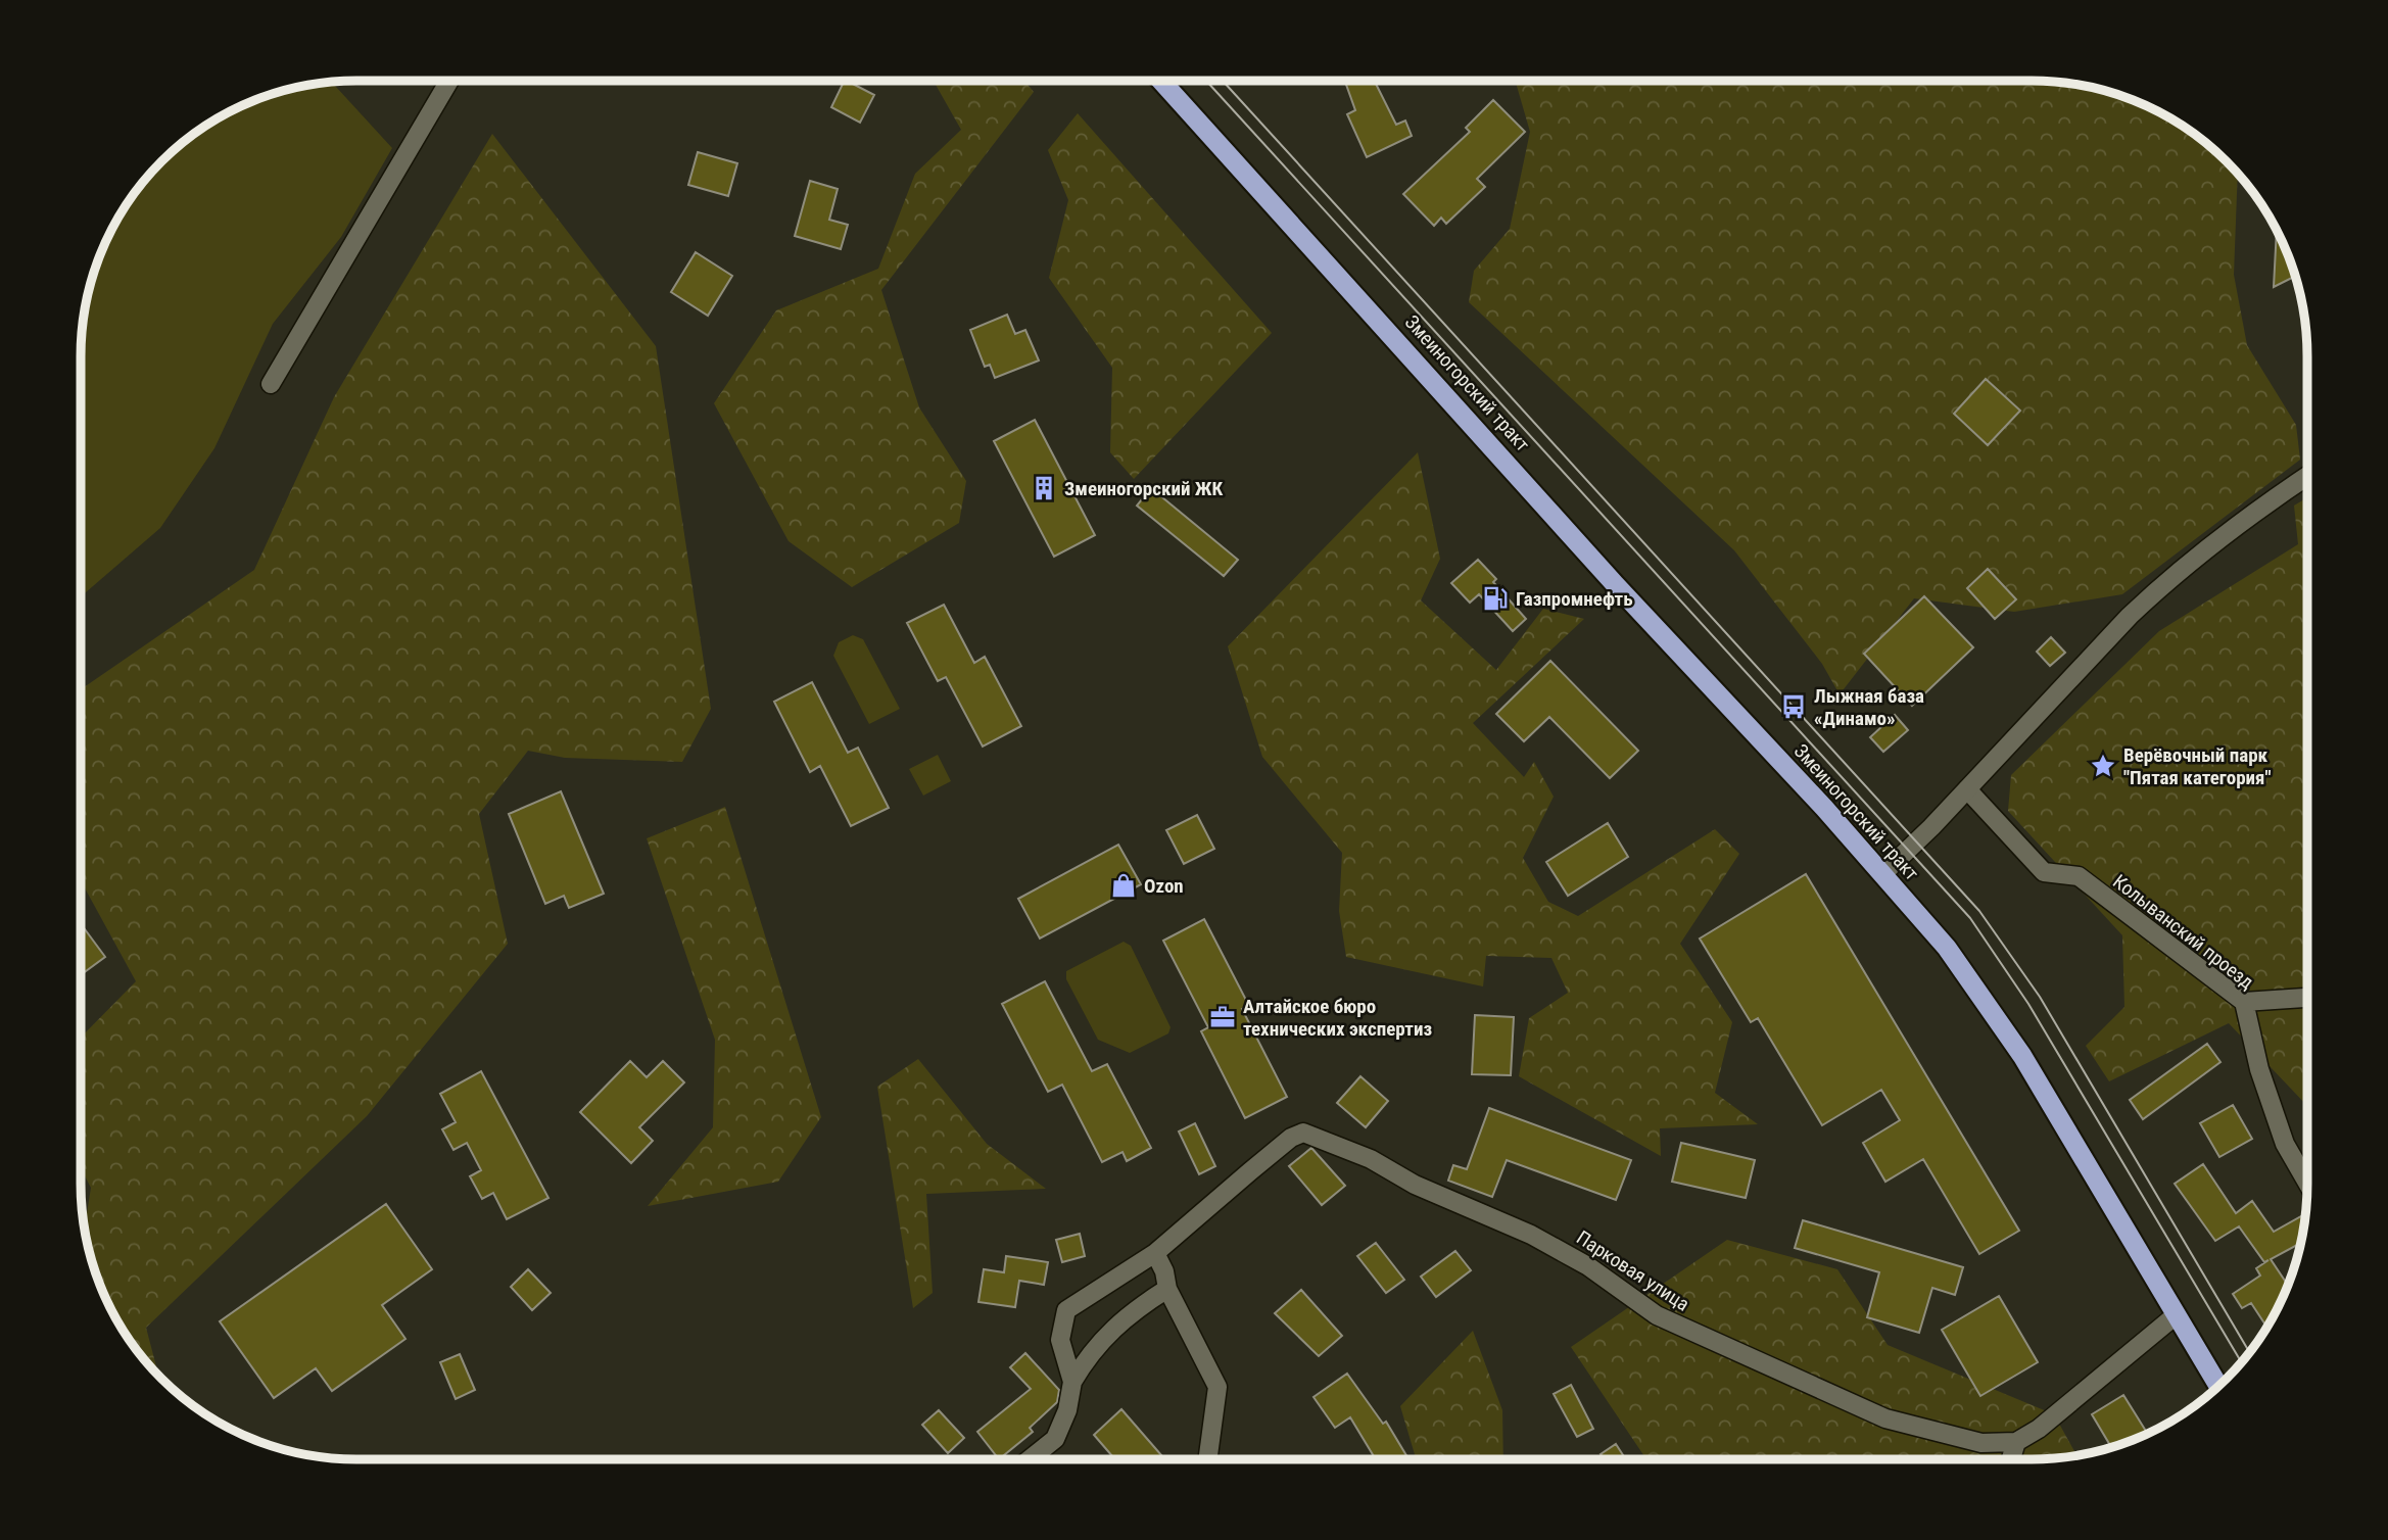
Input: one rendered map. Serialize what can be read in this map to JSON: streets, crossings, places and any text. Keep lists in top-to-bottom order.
{
  "streets": {
    "highway": ["Змеиногорский тракт"],
    "street": ["Колыванский проезд", "Парковая улица"]
  },
  "places": {
    "building": ["Змеиногорский ЖК"],
    "fuel station": ["Газпромнефть"],
    "bus stop": ["Лыжная база «Динамо»"],
    "place": ["Верёвочный парк \"Пятая категория\""],
    "shop": ["Ozon"],
    "office": ["Алтайское бюро технических экспертиз"]
  }
}
